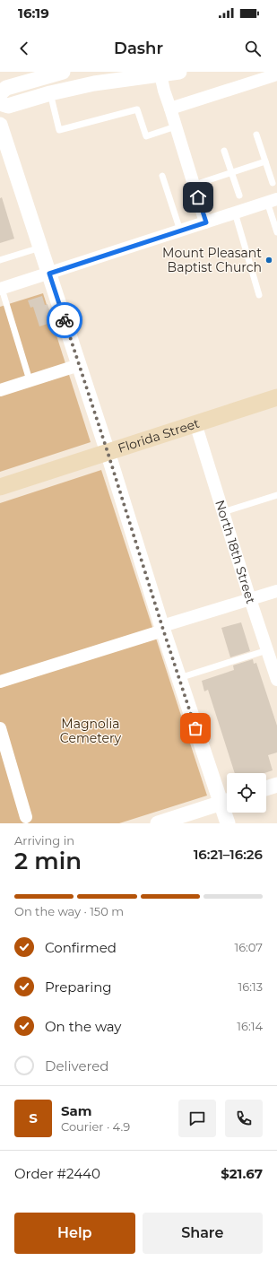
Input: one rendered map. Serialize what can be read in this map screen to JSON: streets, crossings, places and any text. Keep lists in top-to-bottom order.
{
  "streets": {
    "main road": ["Florida Street"],
    "street": ["North 18th Street"]
  },
  "crossings": [
    ["Florida Street", "North 18th Street"]
  ],
  "parks": ["Magnolia Cemetery"],
  "places": ["Mount Pleasant Baptist Church"],
  "page": {
    "status": "16:19",
    "header": "Dashr",
    "heading": ["2 min", "Arriving in", "16:21–16:26"],
    "panel": [
      "Sam",
      "Courier · 4.9",
      "Order #2440",
      "$21.67"
    ],
    "bar": "On the way · 150 m",
    "list": [
      ["Confirmed", "16:07"],
      ["Preparing", "16:13"],
      ["On the way", "16:14"],
      "Delivered"
    ],
    "round": "S",
    "buttons": ["Help", "Share"]
  }
}
